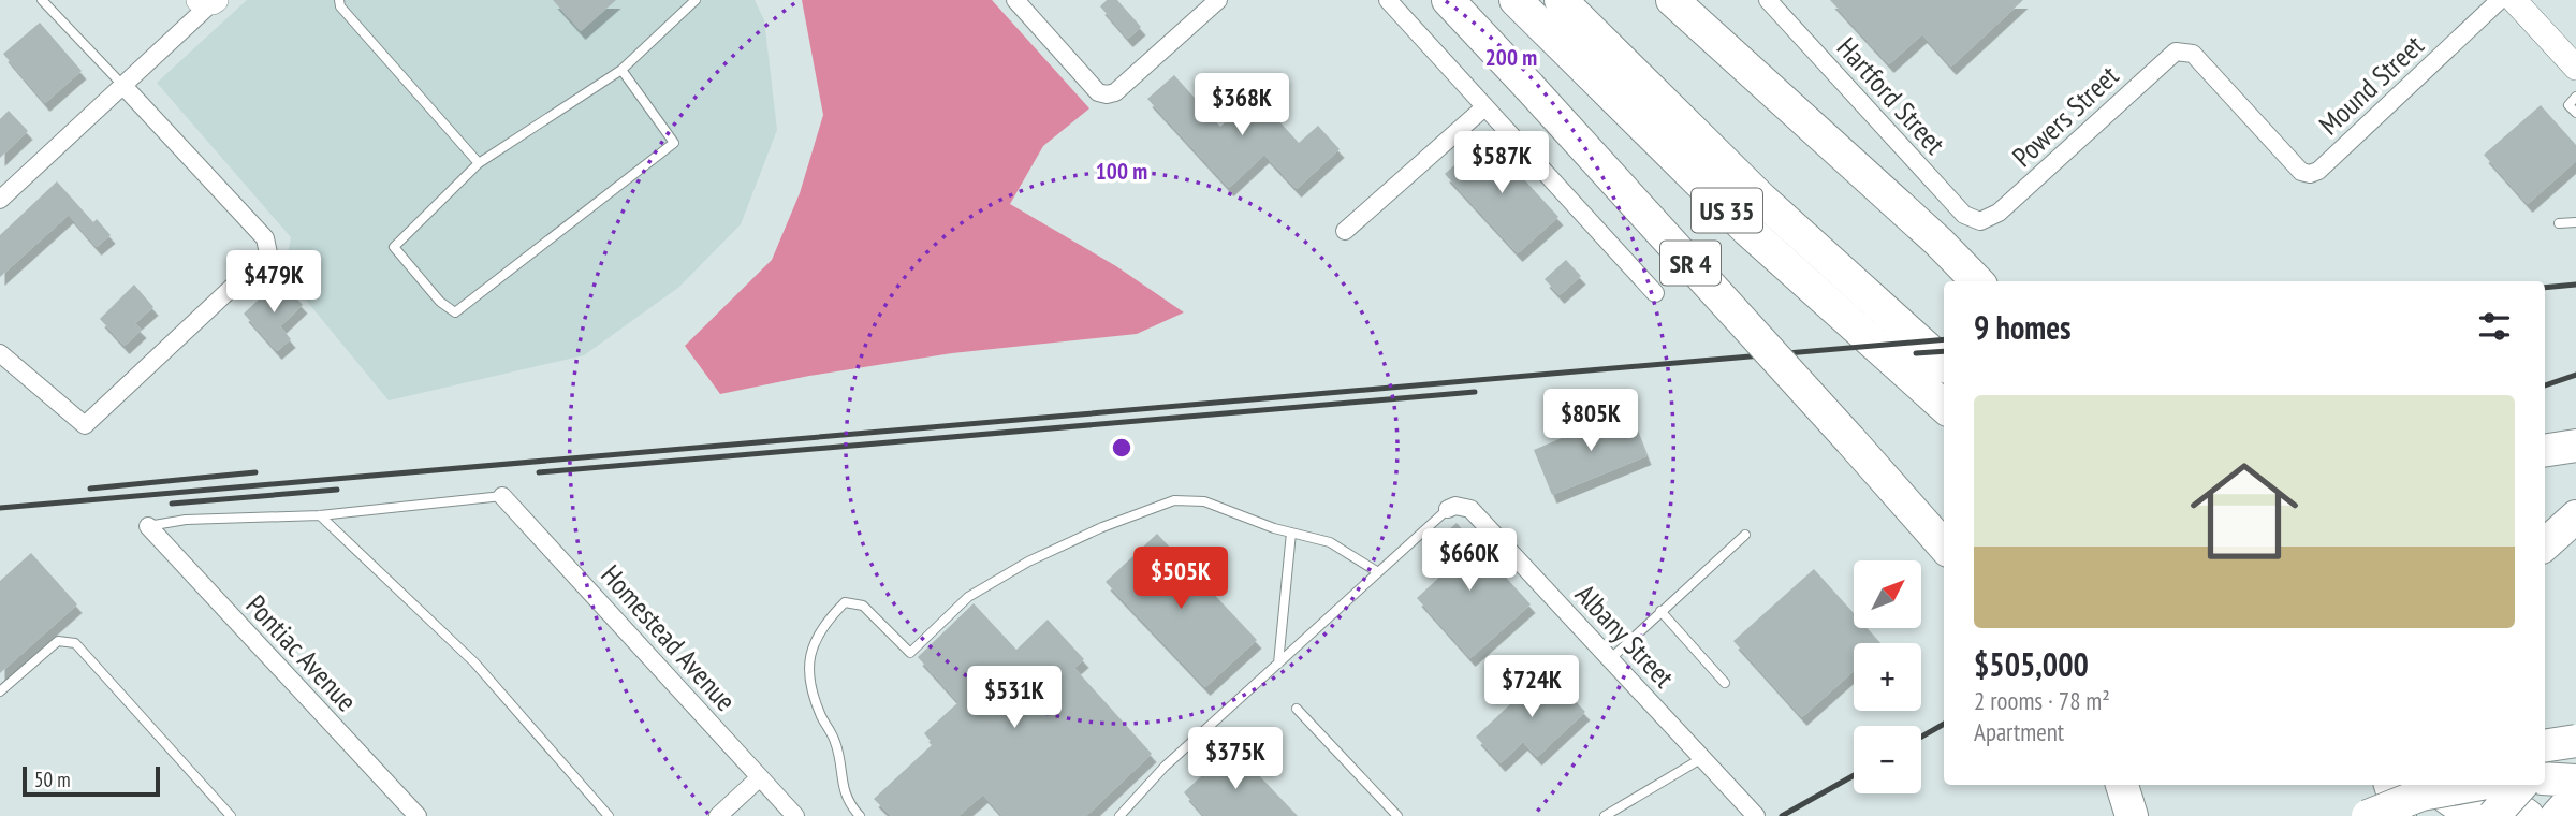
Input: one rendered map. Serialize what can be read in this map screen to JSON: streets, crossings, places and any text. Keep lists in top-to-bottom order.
{
  "streets": {
    "highway": ["US 35", "SR 4"],
    "street": [
      "Mound Street",
      "Hartford Street",
      "Powers Street",
      "Albany Street",
      "Homestead Avenue",
      "Pontiac Avenue"
    ]
  },
  "crossings": [
    ["Mound Street", "Powers Street"],
    ["Hartford Street", "Powers Street"]
  ],
  "scale_bar": "50 m",
  "north": "top right",
  "page": {
    "price": [
      "$368K",
      "$587K",
      "$479K",
      "$805K",
      "$660K",
      "$505K",
      "$724K",
      "$531K",
      "$375K"
    ],
    "heading": "9 homes",
    "list": [
      {
        "name": "$505,000",
        "note": "2 rooms · 78 m² · Apartment"
      }
    ],
    "map_buttons": ["+", "−"],
    "scale": "50 m"
  },
  "rings": ["200 m", "100 m"]
}
